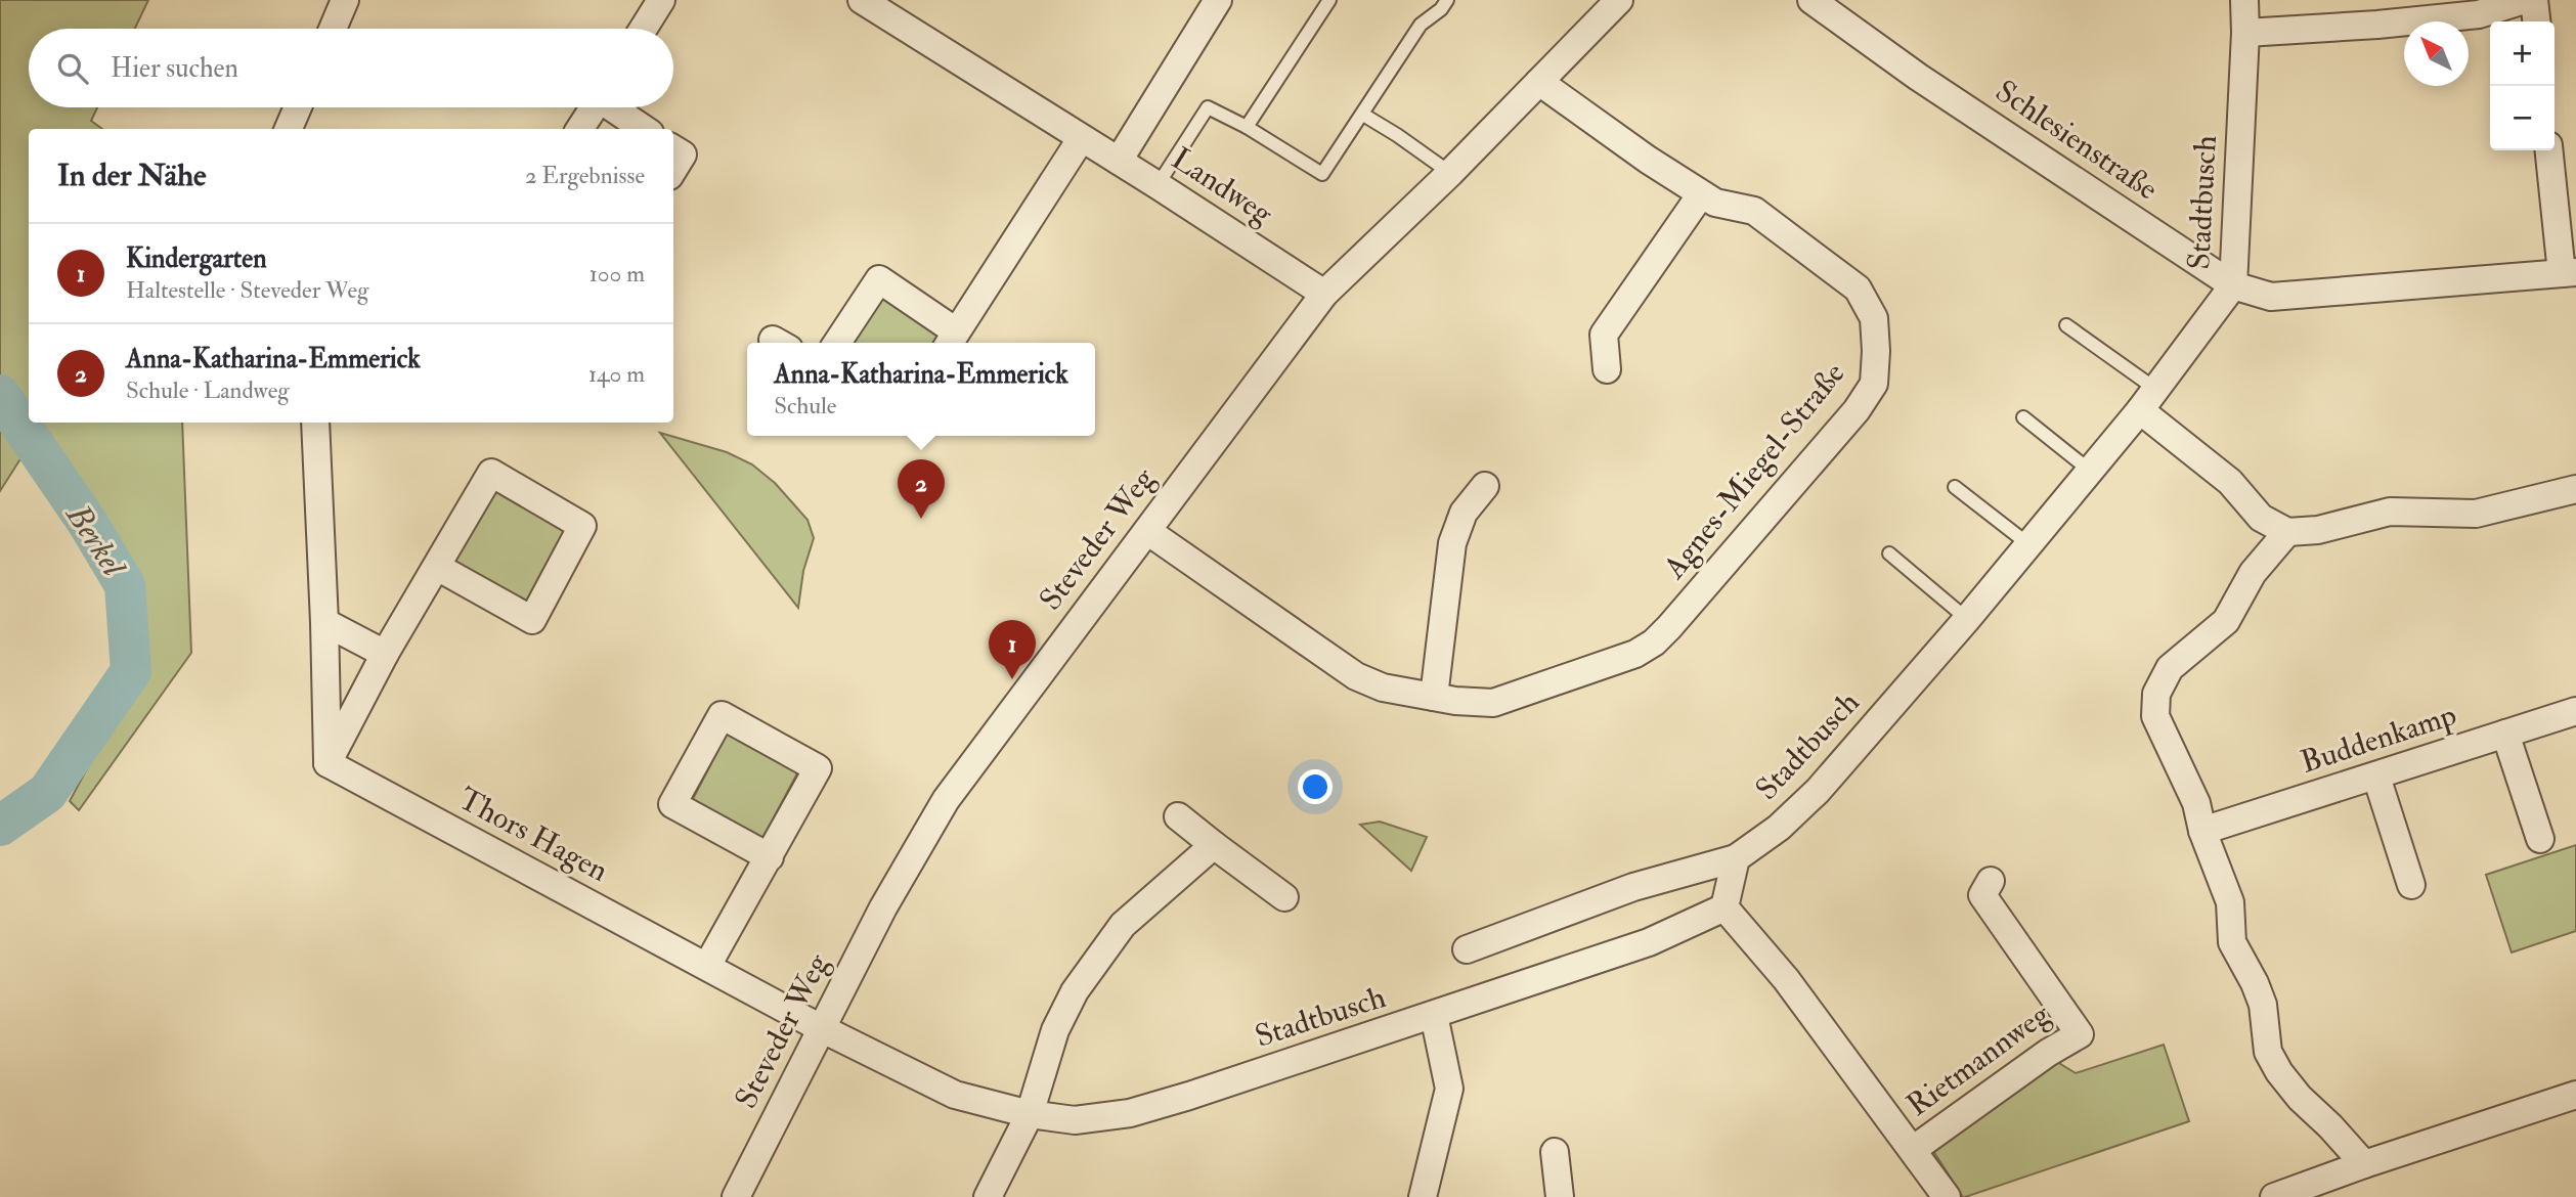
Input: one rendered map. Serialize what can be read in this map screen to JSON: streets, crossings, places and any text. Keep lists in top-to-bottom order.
{
  "streets": {
    "street": [
      "Schlesienstraße",
      "Landweg",
      "Stadtbusch",
      "Agnes-Miegel-Straße",
      "Steveder Weg",
      "Buddenkamp",
      "Thors Hagen",
      "Rietmannweg"
    ]
  },
  "crossings": [
    ["Schlesienstraße", "Stadtbusch"],
    ["Landweg", "Steveder Weg"],
    ["Stadtbusch", "Steveder Weg"],
    ["Stadtbusch", "Thors Hagen"],
    ["Stadtbusch", "Rietmannweg"],
    ["Agnes-Miegel-Straße", "Steveder Weg"],
    ["Steveder Weg", "Thors Hagen"]
  ],
  "water": ["Berkel"],
  "north": "top left",
  "page": {
    "map_buttons": ["+", "−"],
    "search": "Hier suchen",
    "heading": ["In der Nähe", "2 Ergebnisse"],
    "list": [
      {
        "mark": "1",
        "name": "Kindergarten",
        "note": "Haltestelle · Steveder Weg",
        "value": "100 m"
      },
      {
        "mark": "2",
        "name": "Anna-Katharina-Emmerick",
        "note": "Schule · Landweg",
        "value": "140 m"
      }
    ],
    "popup": ["Anna-Katharina-Emmerick", "Schule"],
    "pins": ["2", "1"]
  }
}
